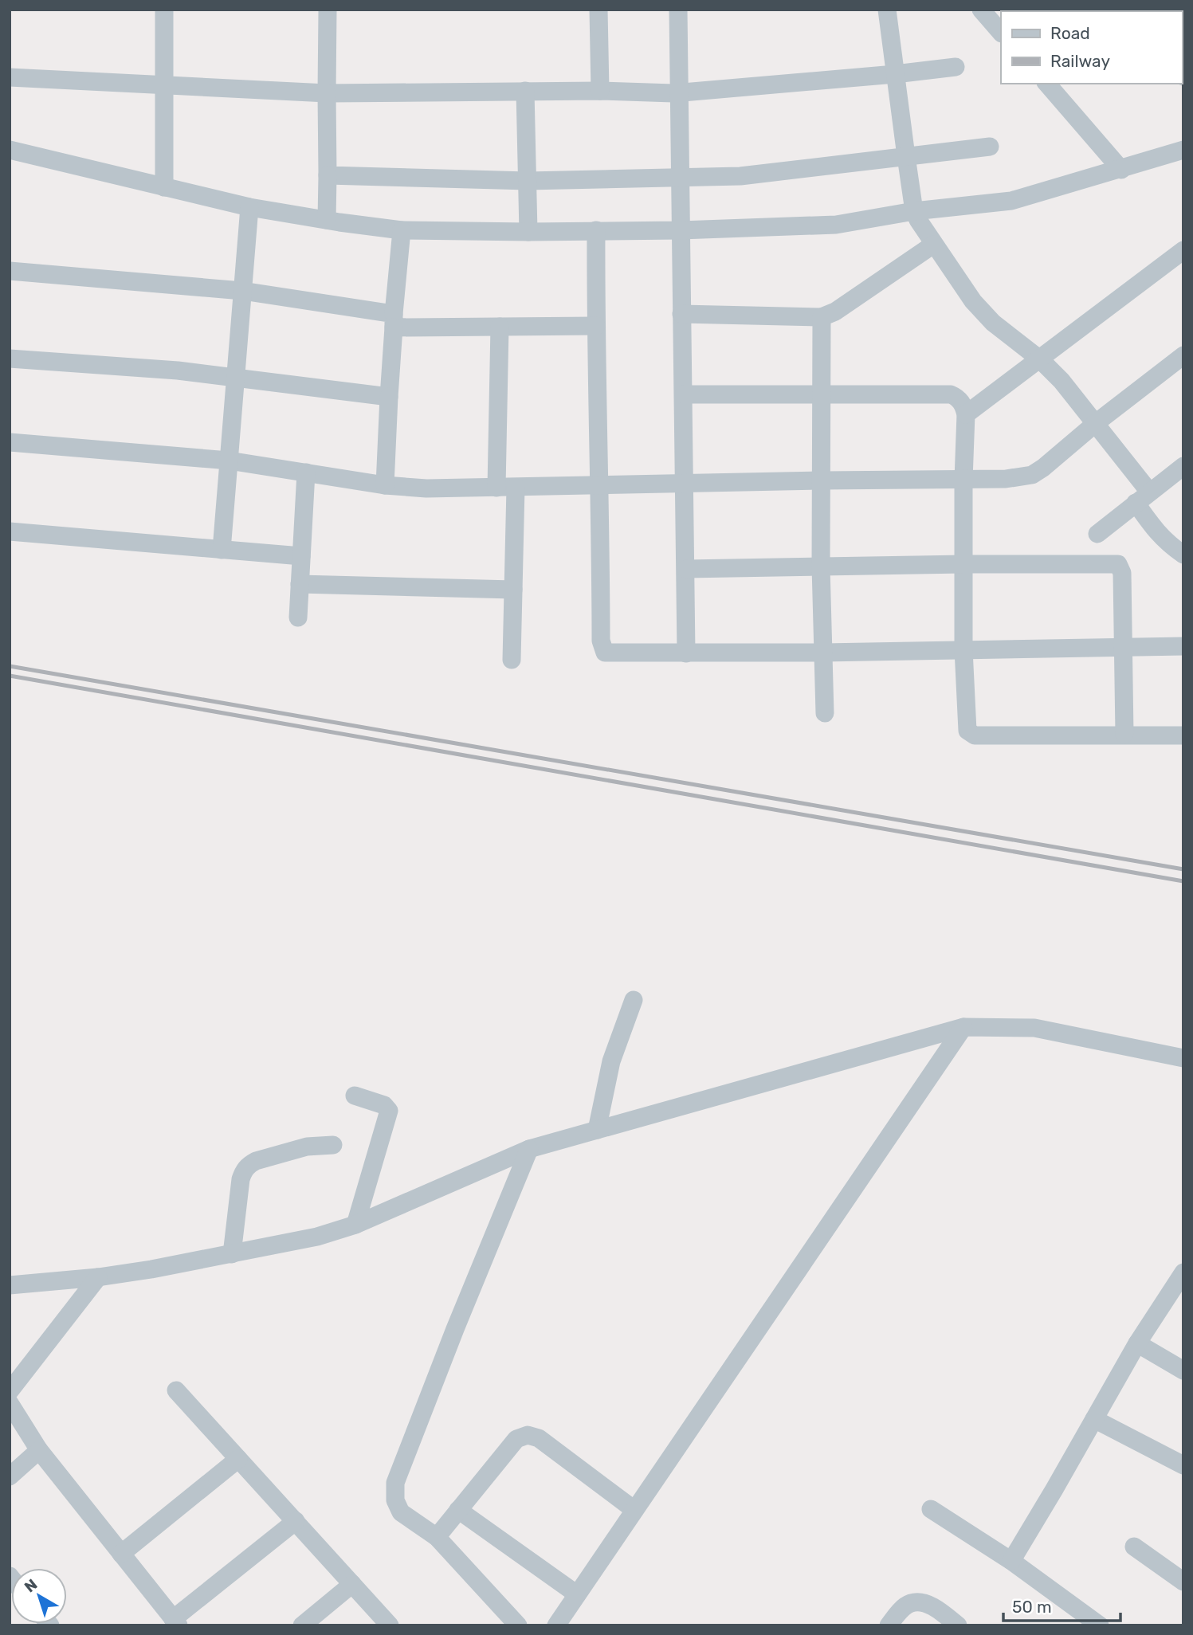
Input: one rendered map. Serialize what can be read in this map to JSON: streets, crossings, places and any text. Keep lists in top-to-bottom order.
{
  "legend": ["Road", "Railway"],
  "scale_bar": "50 m",
  "north": "top left"
}
